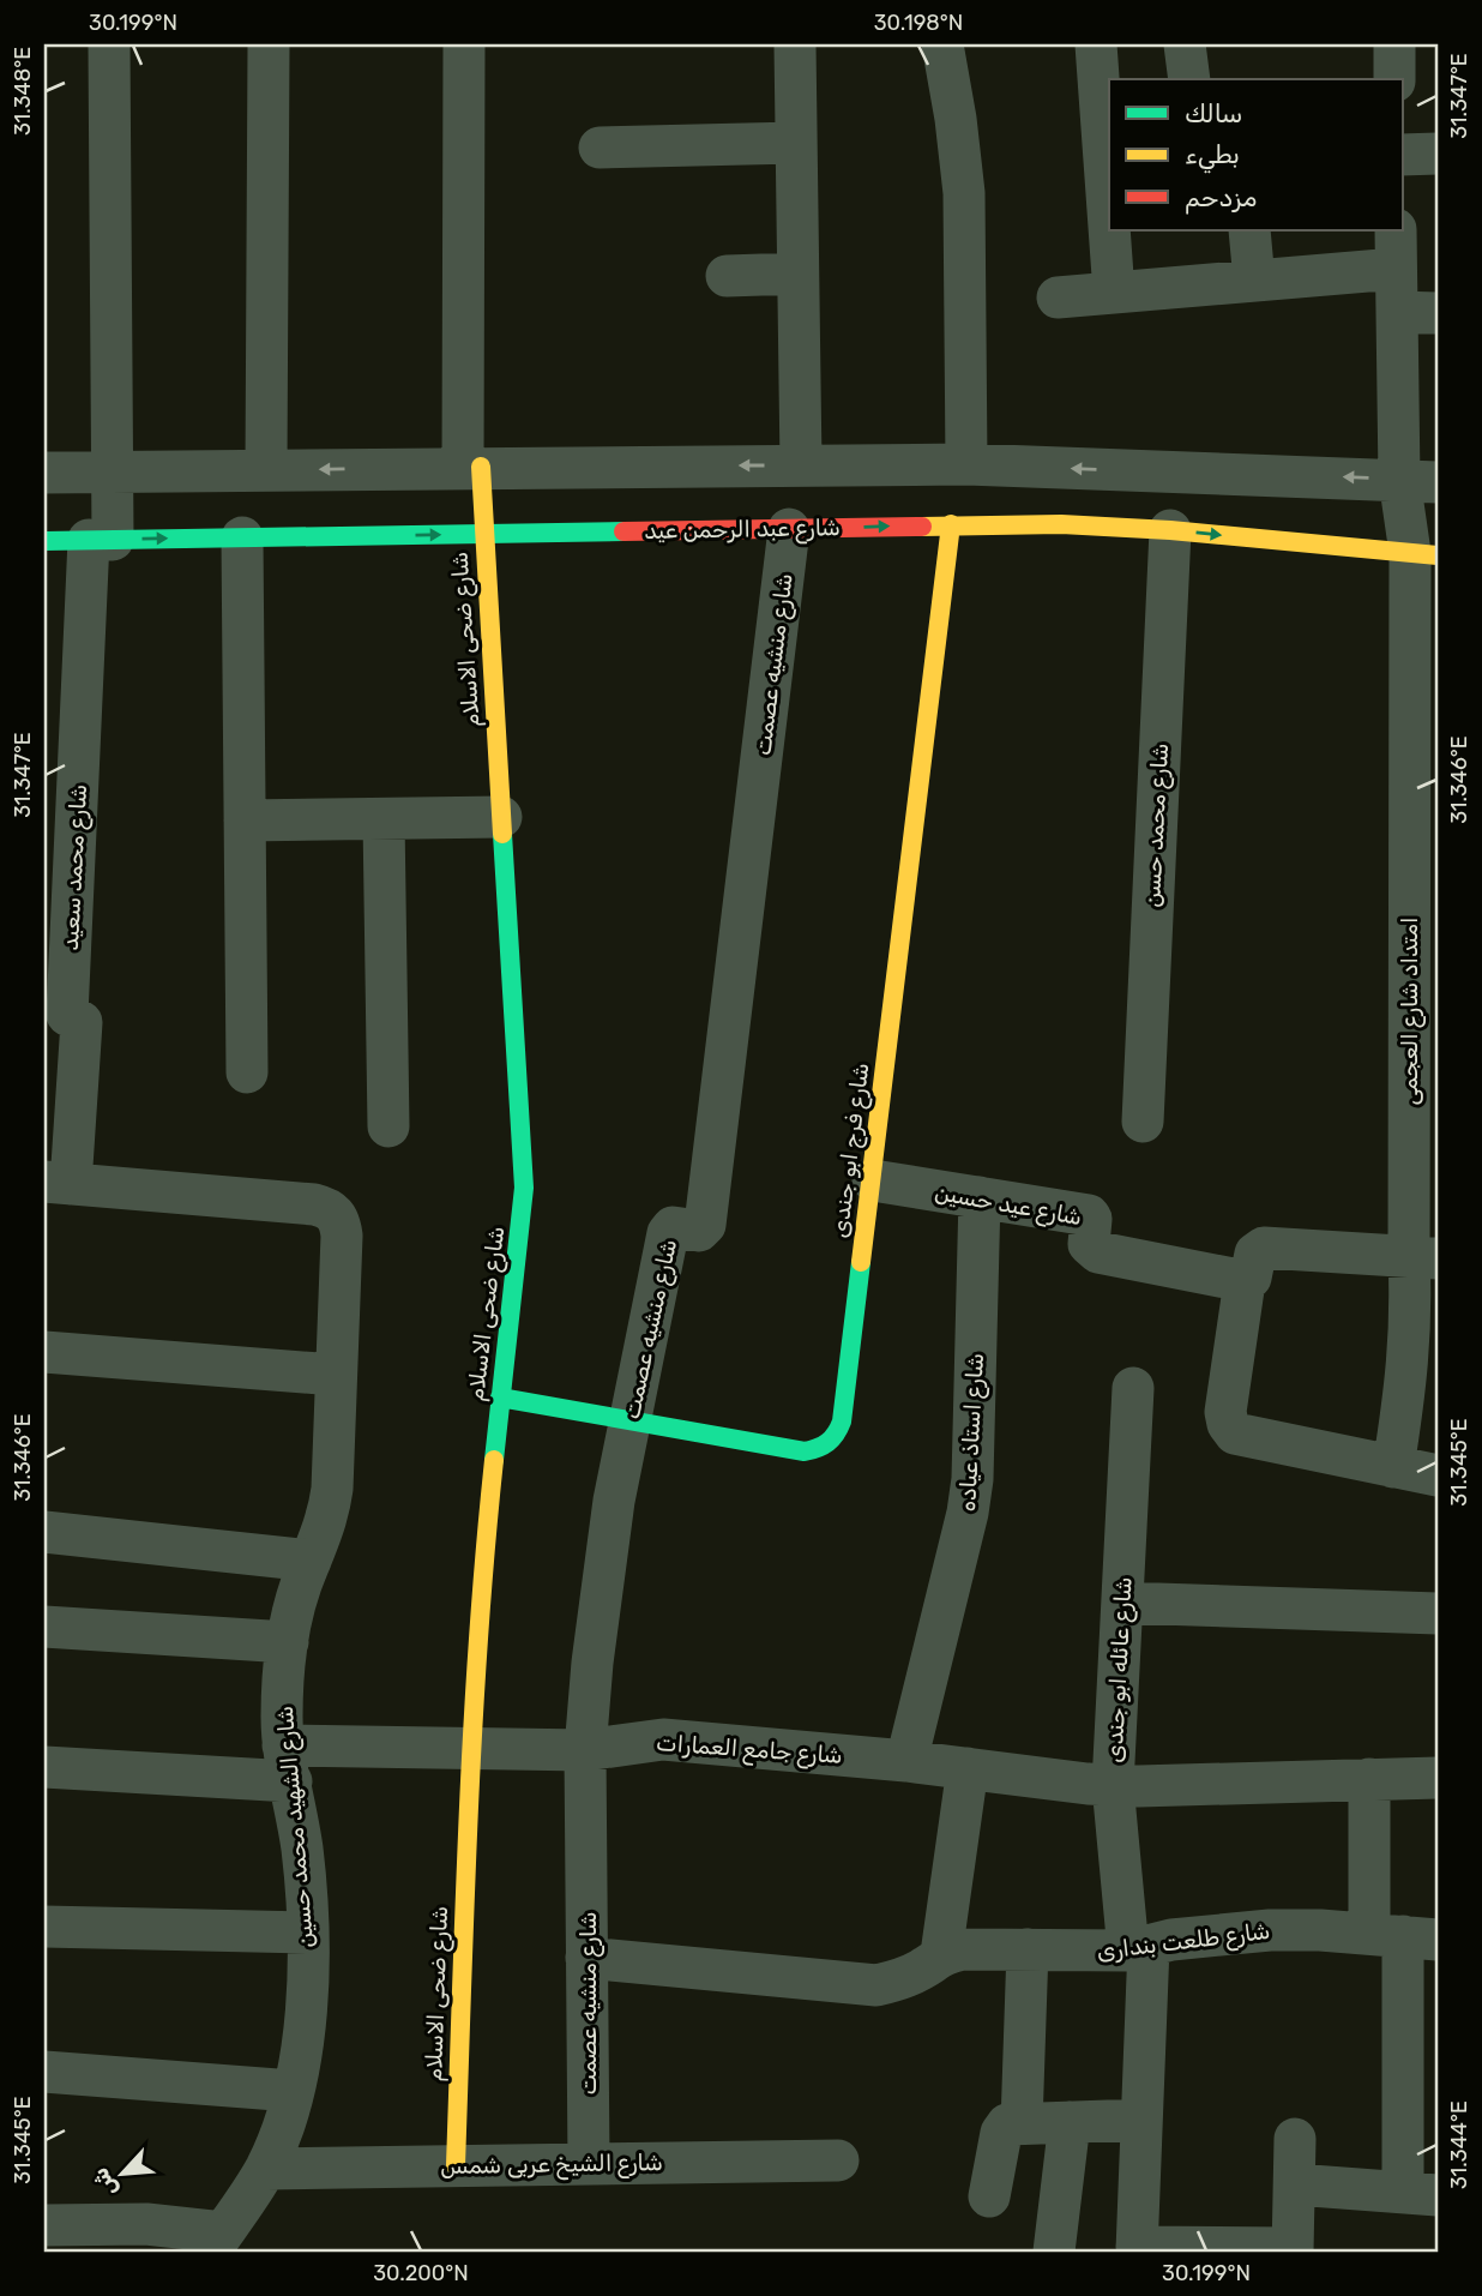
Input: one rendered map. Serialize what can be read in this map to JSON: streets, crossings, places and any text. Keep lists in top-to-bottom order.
{
  "streets": {
    "street": [
      "شارع عبد الرحمن عيد",
      "شارع ضحى الاسلام",
      "شارع منشيه عصمت",
      "شارع محمد حسن",
      "شارع محمد سعيد",
      "امتداد شارع العجمى",
      "شارع فرج ابو جندى",
      "شارع عيد حسين",
      "شارع استاذ عياده",
      "شارع عائله ابو جندى",
      "شارع جامع العمارات",
      "شارع الشهيد محمد حسين",
      "شارع طلعت بندارى",
      "شارع الشيخ عربى شمس"
    ]
  },
  "crossings": [
    ["شارع عبد الرحمن عيد", "شارع ضحى الاسلام"],
    ["شارع عبد الرحمن عيد", "شارع منشيه عصمت"],
    ["شارع عبد الرحمن عيد", "شارع محمد حسن"],
    ["شارع عبد الرحمن عيد", "شارع محمد سعيد"],
    ["شارع عبد الرحمن عيد", "امتداد شارع العجمى"],
    ["شارع عبد الرحمن عيد", "شارع فرج ابو جندى"],
    ["شارع ضحى الاسلام", "شارع فرج ابو جندى"],
    ["شارع ضحى الاسلام", "شارع جامع العمارات"],
    ["شارع ضحى الاسلام", "شارع الشيخ عربى شمس"],
    ["شارع منشيه عصمت", "شارع فرج ابو جندى"],
    ["شارع منشيه عصمت", "شارع جامع العمارات"],
    ["شارع منشيه عصمت", "شارع طلعت بندارى"],
    ["شارع منشيه عصمت", "شارع الشيخ عربى شمس"],
    ["شارع محمد سعيد", "شارع الشهيد محمد حسين"],
    ["شارع فرج ابو جندى", "شارع عيد حسين"],
    ["شارع عيد حسين", "شارع استاذ عياده"],
    ["شارع استاذ عياده", "شارع جامع العمارات"],
    ["شارع عائله ابو جندى", "شارع جامع العمارات"],
    ["شارع عائله ابو جندى", "شارع طلعت بندارى"],
    ["شارع جامع العمارات", "شارع الشهيد محمد حسين"],
    ["شارع الشهيد محمد حسين", "شارع الشيخ عربى شمس"]
  ],
  "legend": ["سالك", "بطيء", "مزدحم"],
  "north": "bottom left",
  "coordinates": [
    "30.199°N",
    "30.198°N",
    "31.348°E",
    "31.347°E",
    "31.346°E",
    "31.345°E",
    "31.344°E",
    "30.200°N"
  ]
}
